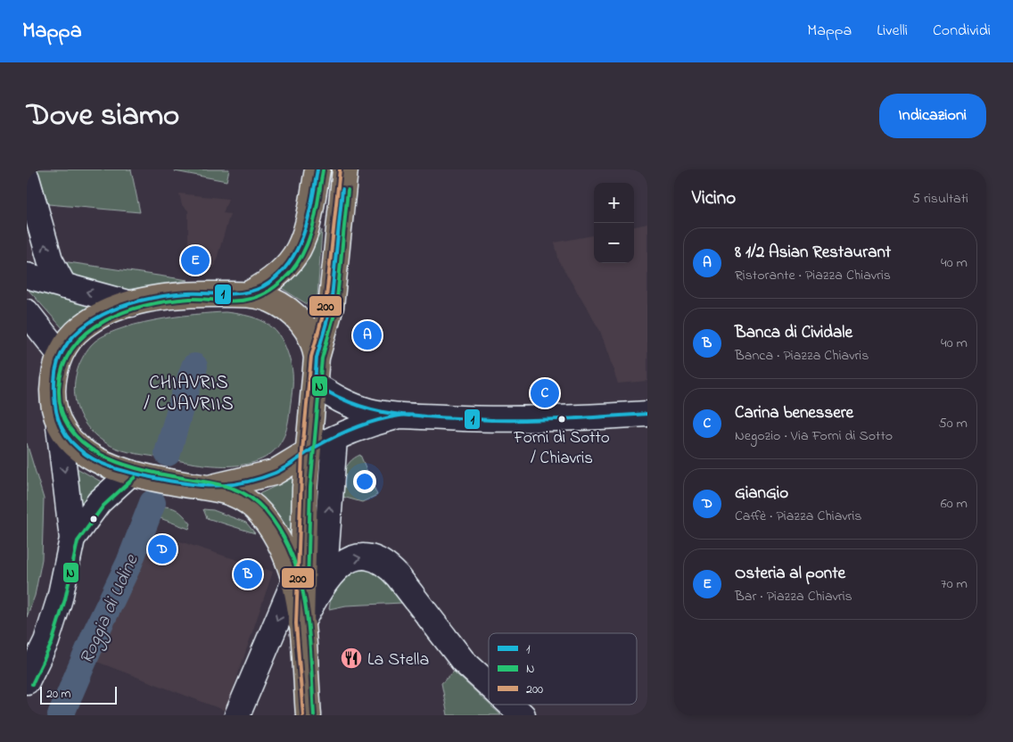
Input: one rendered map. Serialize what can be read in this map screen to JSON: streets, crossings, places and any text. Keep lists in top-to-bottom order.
{
  "districts": ["CHIAVRIS / CJAVRIIS"],
  "water": ["Roggia di Udine"],
  "places": {
    "other": ["Forni di Sotto / Chiavris"],
    "restaurant": ["La Stella"]
  },
  "lines": ["transit line 1", "transit line 200", "transit line N"],
  "legend": ["1", "N", "200"],
  "scale_bar": "20 m",
  "page": {
    "header": "Mappa",
    "nav": ["Mappa", "Livelli", "Condividi"],
    "title": "Dove siamo",
    "buttons": "Indicazioni",
    "heading": ["Vicino", "5 risultati"],
    "map_buttons": ["+", "−"],
    "list": [
      {
        "mark": "A",
        "name": "8 1/2 Asian Restaurant",
        "note": "Ristorante · Piazza Chiavris",
        "value": "40 m"
      },
      {
        "mark": "B",
        "name": "Banca di Cividale",
        "note": "Banca · Piazza Chiavris",
        "value": "40 m"
      },
      {
        "mark": "C",
        "name": "Carina benessere",
        "note": "Negozio · Via Forni di Sotto",
        "value": "50 m"
      },
      {
        "mark": "D",
        "name": "GianGio",
        "note": "Caffè · Piazza Chiavris",
        "value": "60 m"
      },
      {
        "mark": "E",
        "name": "Osteria al ponte",
        "note": "Bar · Piazza Chiavris",
        "value": "70 m"
      }
    ],
    "pins": [
      "E",
      "A",
      "C",
      "D",
      "B"
    ],
    "scale": "20 m"
  }
}
